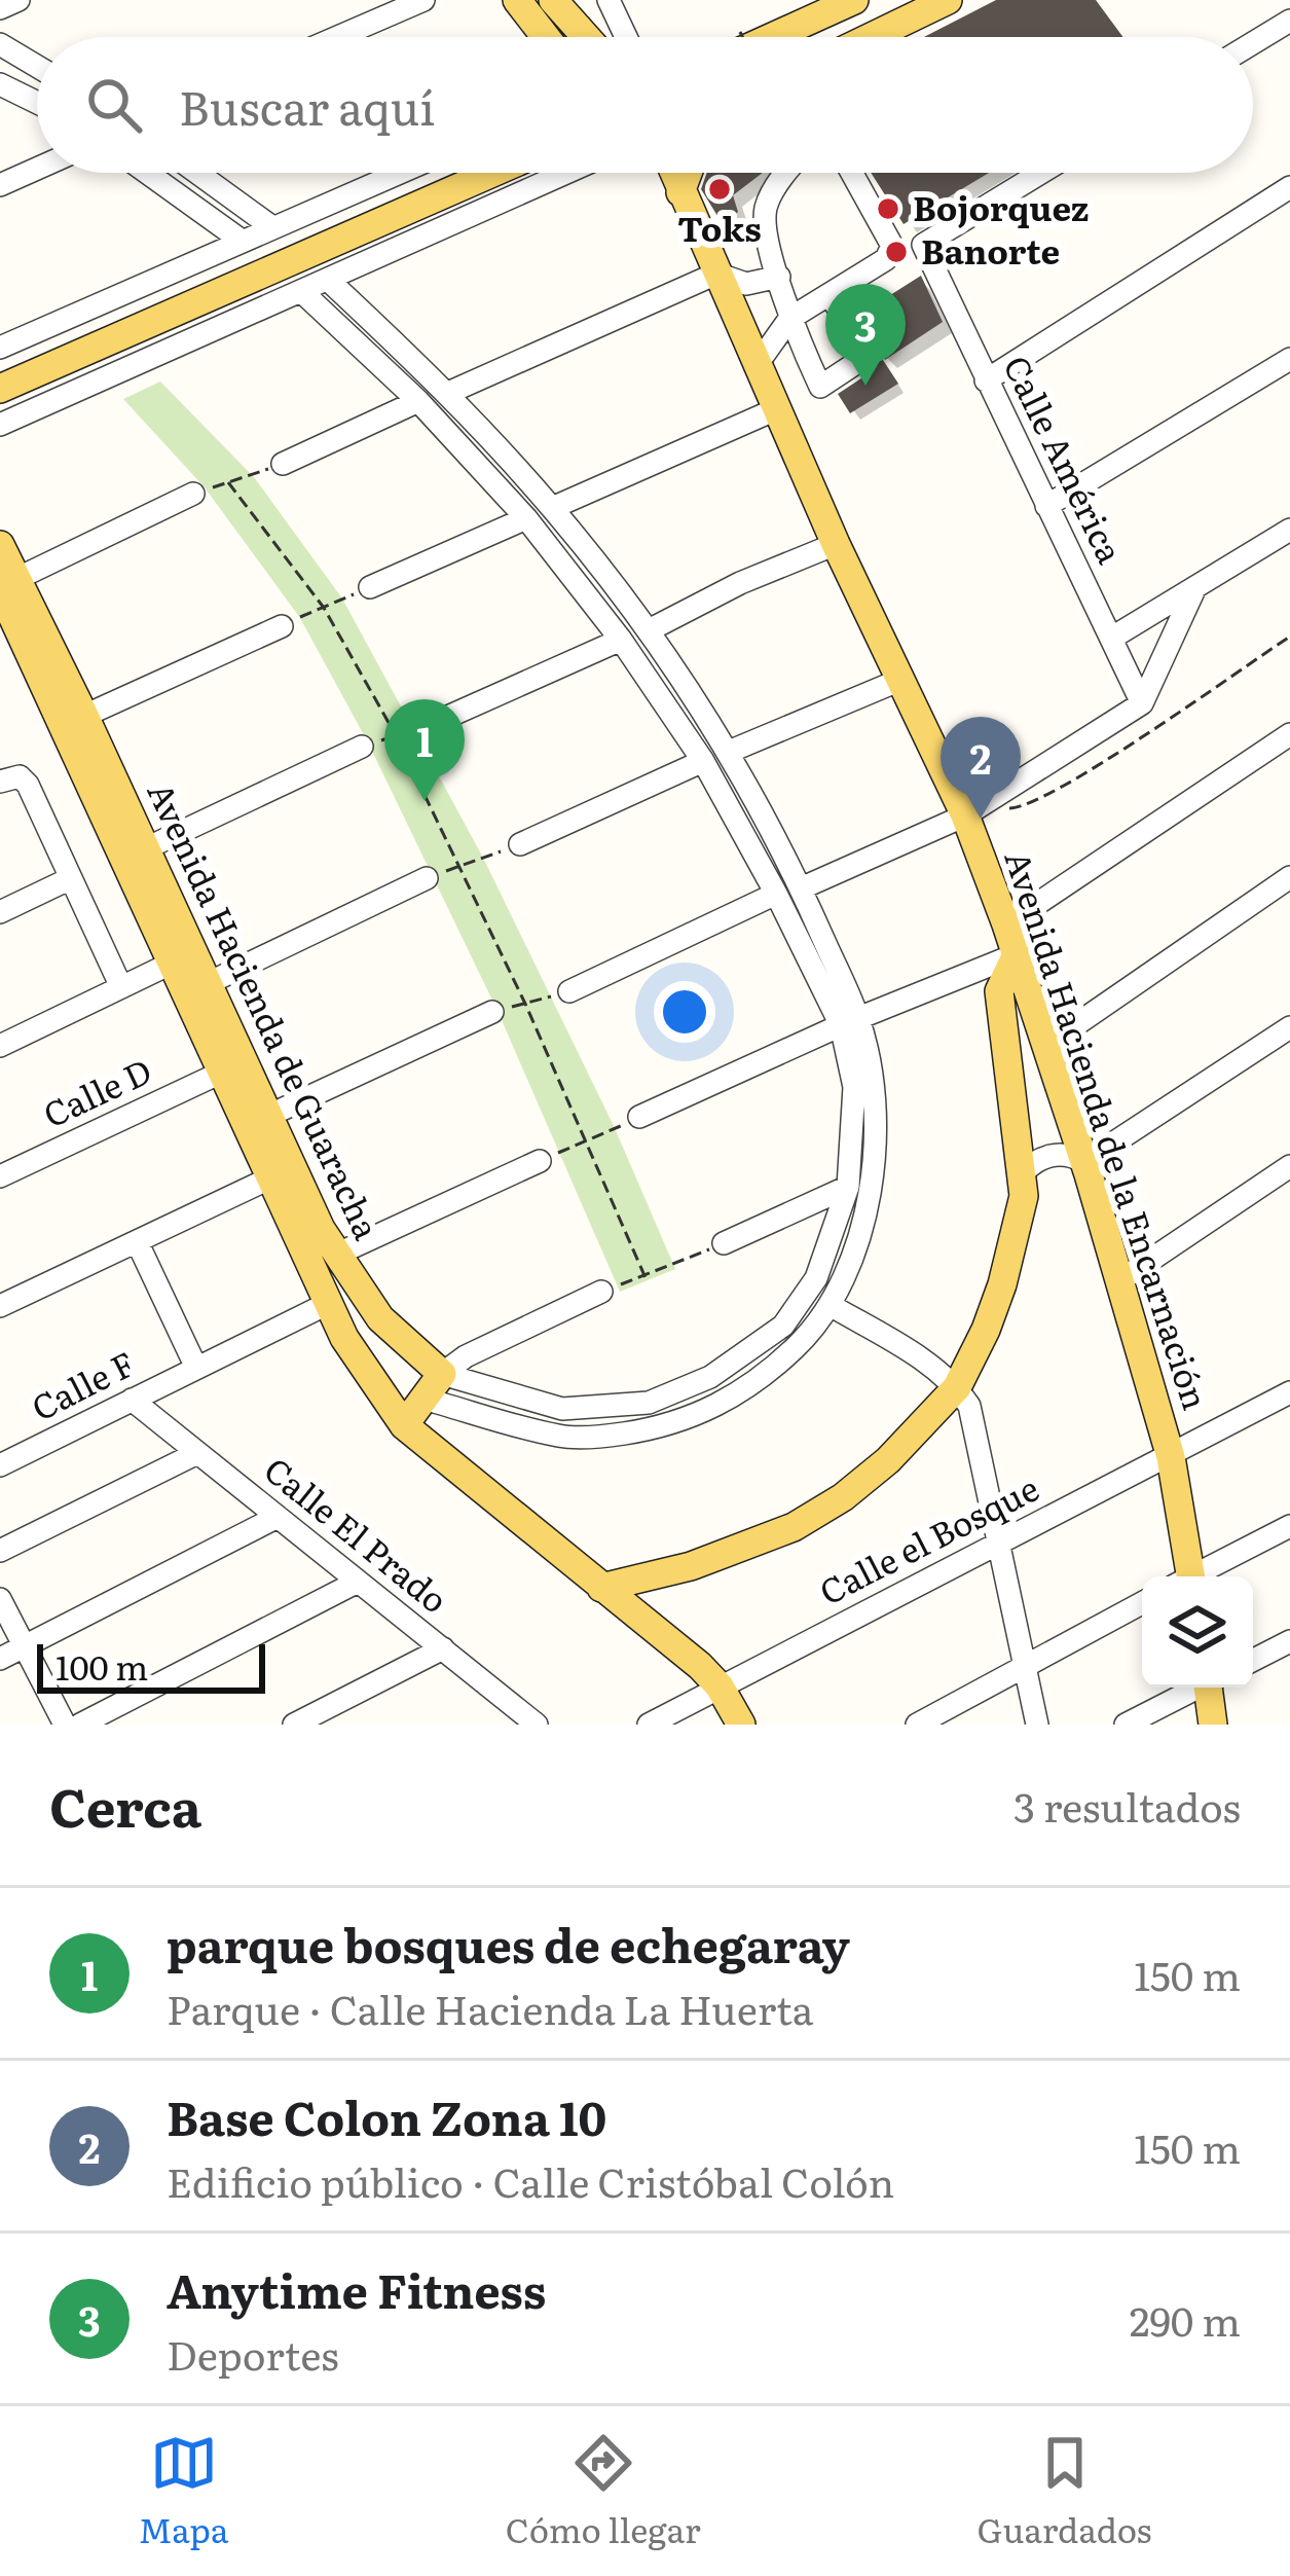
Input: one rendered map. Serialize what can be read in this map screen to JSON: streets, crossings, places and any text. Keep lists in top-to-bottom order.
{
  "streets": {
    "main road": ["Avenida Hacienda de Guaracha", "Avenida Hacienda de la Encarnación"],
    "street": [
      "Calle América",
      "Calle D",
      "Calle F",
      "Calle El Prado",
      "Calle el Bosque"
    ]
  },
  "crossings": [
    ["Avenida Hacienda de Guaracha", "Calle D"],
    ["Avenida Hacienda de Guaracha", "Calle F"],
    ["Avenida Hacienda de Guaracha", "Calle el Bosque"],
    ["Avenida Hacienda de la Encarnación", "Calle el Bosque"],
    ["Calle F", "Calle El Prado"]
  ],
  "places": ["Toks", "Bojorquez", "Banorte"],
  "scale_bar": "100 m",
  "page": {
    "search": "Buscar aquí",
    "pins": ["3", "1", "2"],
    "scale": "100 m",
    "heading": ["Cerca", "3 resultados"],
    "list": [
      {
        "mark": "1",
        "name": "parque bosques de echegaray",
        "note": "Parque · Calle Hacienda La Huerta",
        "value": "150 m"
      },
      {
        "mark": "2",
        "name": "Base Colon Zona 10",
        "note": "Edificio público · Calle Cristóbal Colón",
        "value": "150 m"
      },
      {
        "mark": "3",
        "name": "Anytime Fitness",
        "note": "Deportes",
        "value": "290 m"
      }
    ],
    "nav": ["Mapa", "Cómo llegar", "Guardados"]
  }
}
